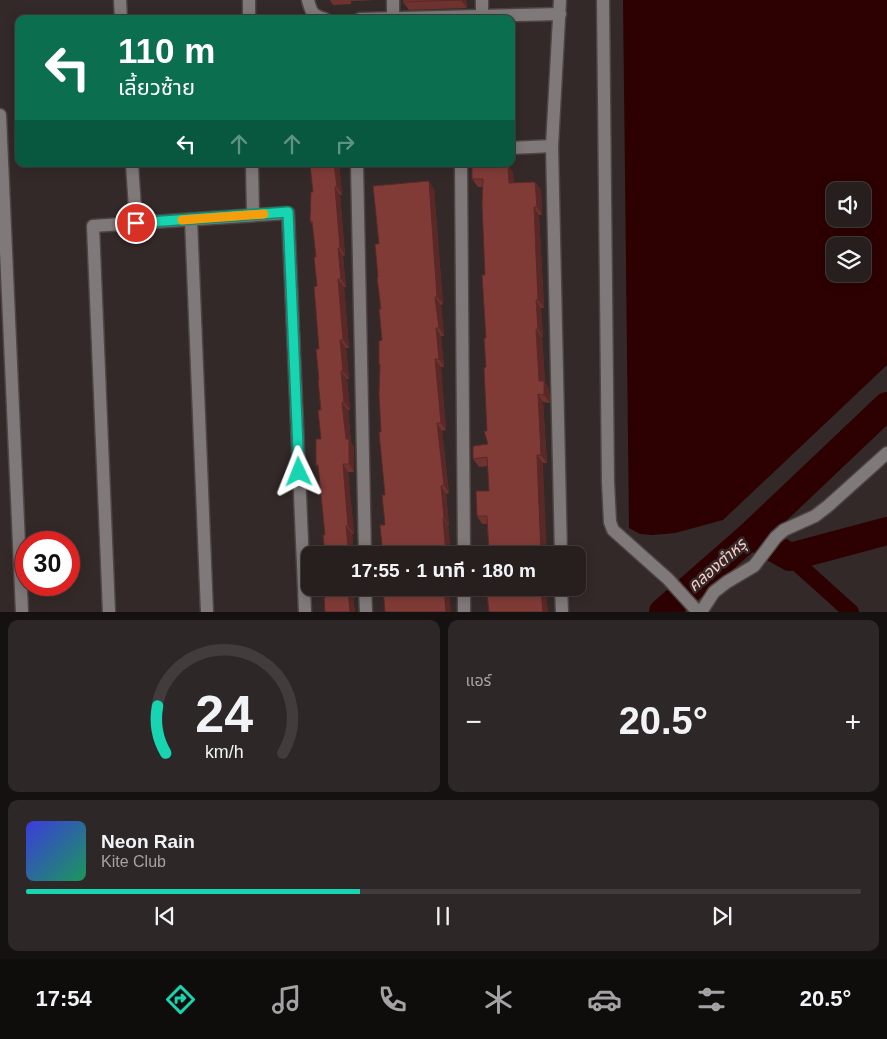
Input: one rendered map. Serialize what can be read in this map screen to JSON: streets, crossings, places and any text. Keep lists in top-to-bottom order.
{
  "water": ["คลองตำหรุ"],
  "page": {
    "turn": ["110 m", "เลี้ยวซ้าย"],
    "limit": "30",
    "trip": "17:55 · 1 นาที · 180 m",
    "tile": "แอร์",
    "heat": ["−", "20.5°", "+"],
    "song": ["Neon Rain", "Kite Club"],
    "tabs": ["17:54", "20.5°"],
    "gauge": ["24", "km/h"]
  }
}
